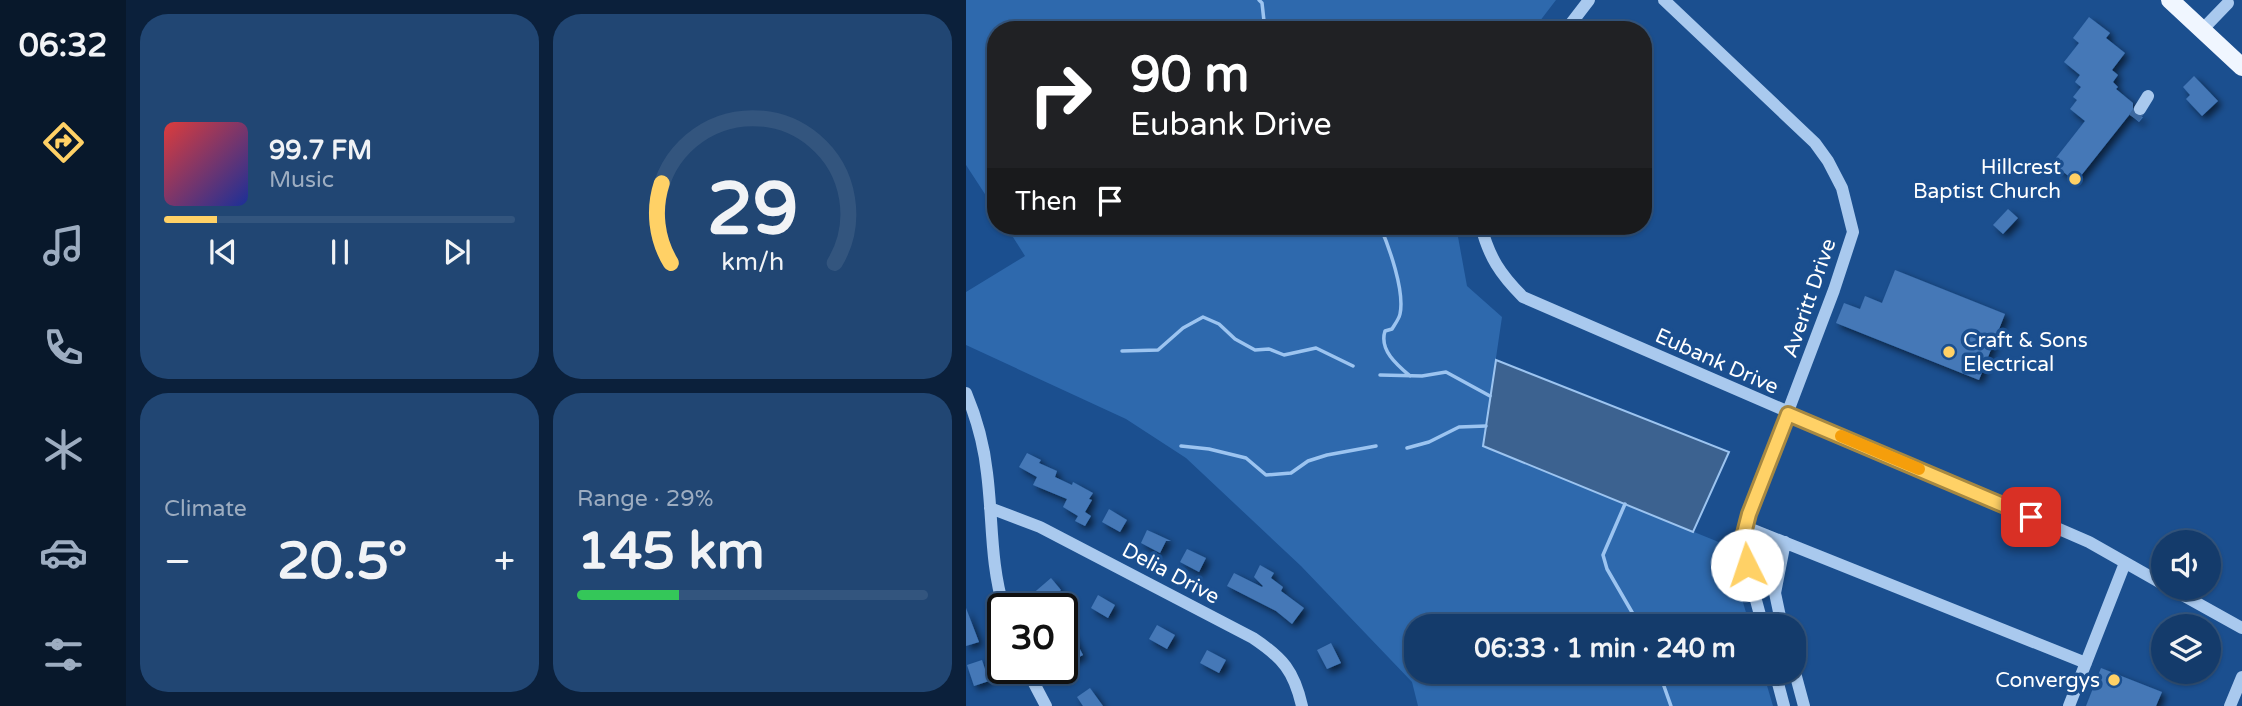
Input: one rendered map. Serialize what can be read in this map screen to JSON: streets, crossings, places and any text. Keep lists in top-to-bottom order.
{
  "streets": {
    "street": ["Averitt Drive", "Eubank Drive", "Delia Drive"]
  },
  "crossings": [
    ["Averitt Drive", "Eubank Drive"]
  ],
  "places": ["Hillcrest Baptist Church", "Craft & Sons Electrical", "Convergys"],
  "page": {
    "tabs": "06:32",
    "turn": ["90 m", "Eubank Drive"],
    "song": ["99.7 FM", "Music"],
    "then": "Then",
    "tile": [
      "Climate",
      ["Range · 29%", "145 km"]
    ],
    "heat": ["−", "20.5°", "+"],
    "limit": "30",
    "trip": "06:33 · 1 min · 240 m",
    "gauge": ["29", "km/h"]
  }
}
